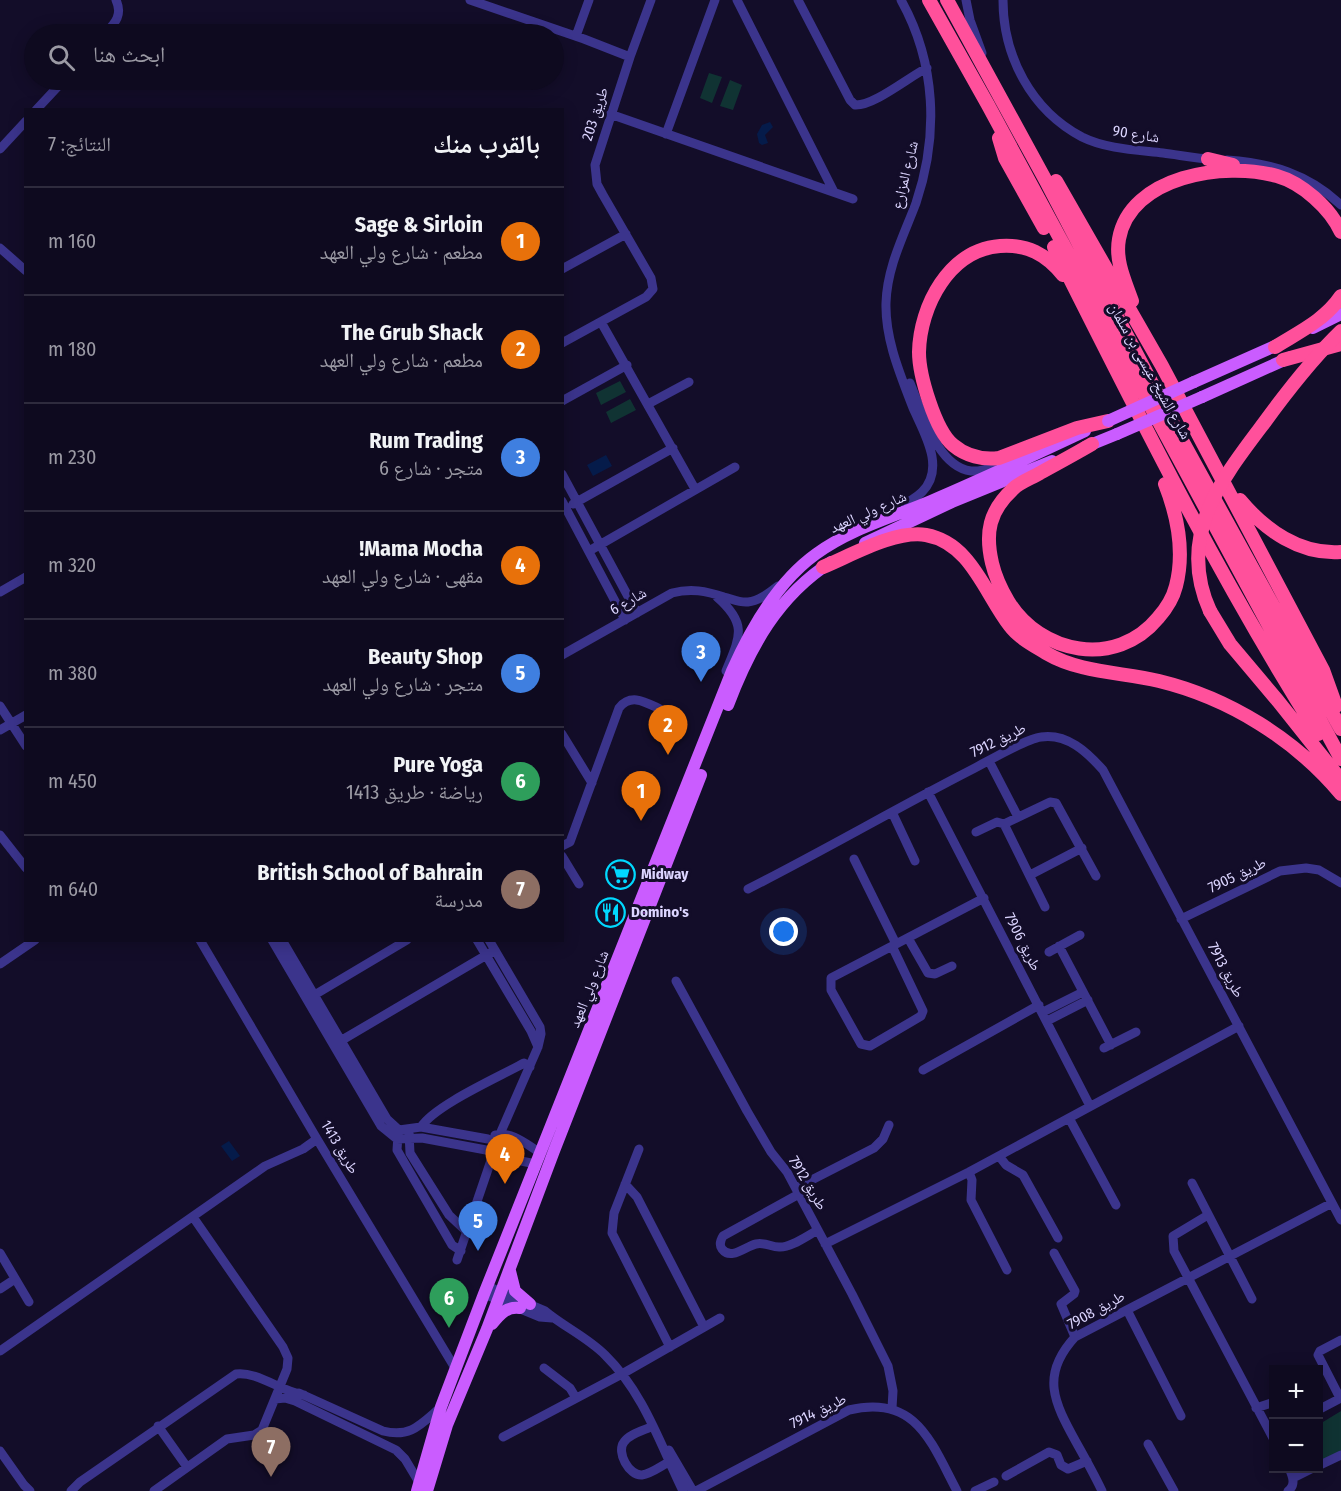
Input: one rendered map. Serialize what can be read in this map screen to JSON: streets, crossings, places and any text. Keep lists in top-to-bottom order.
{
  "streets": {
    "highway": ["شارع الشيخ عيسى بن سلمان"],
    "main road": ["شارع ولي العهد"],
    "street": [
      "طريق 203",
      "شارع 90",
      "شارع المزارع",
      "شارع 6",
      "طريق 7912",
      "طريق 7905",
      "طريق 7906",
      "طريق 7913",
      "طريق 1413",
      "طريق 7908",
      "طريق 7914"
    ]
  },
  "crossings": [
    ["شارع المزارع", "شارع ولي العهد"],
    ["شارع ولي العهد", "شارع 6"],
    ["شارع ولي العهد", "طريق 1413"],
    ["شارع ولي العهد", "طريق 7914"],
    ["طريق 7912", "طريق 7906"],
    ["طريق 7912", "طريق 7913"],
    ["طريق 7912", "طريق 7914"],
    ["طريق 7905", "طريق 7913"],
    ["طريق 7913", "طريق 7908"]
  ],
  "places": {
    "supermarket": ["Midway"],
    "restaurant": ["Domino's"]
  },
  "page": {
    "search": "ابحث هنا",
    "heading": ["بالقرب منك", "النتائج: 7"],
    "list": [
      {
        "mark": "1",
        "name": "Sage & Sirloin",
        "note": "مطعم · شارع ولي العهد",
        "value": "160 m"
      },
      {
        "mark": "2",
        "name": "The Grub Shack",
        "note": "مطعم · شارع ولي العهد",
        "value": "180 m"
      },
      {
        "mark": "3",
        "name": "Rum Trading",
        "note": "متجر · شارع 6",
        "value": "230 m"
      },
      {
        "mark": "4",
        "name": "Mama Mocha!",
        "note": "مقهى · شارع ولي العهد",
        "value": "320 m"
      },
      {
        "mark": "5",
        "name": "Beauty Shop",
        "note": "متجر · شارع ولي العهد",
        "value": "380 m"
      },
      {
        "mark": "6",
        "name": "Pure Yoga",
        "note": "رياضة · طريق 1413",
        "value": "450 m"
      },
      {
        "mark": "7",
        "name": "British School of Bahrain",
        "note": "مدرسة",
        "value": "640 m"
      }
    ],
    "pins": [
      "3",
      "2",
      "1",
      "4",
      "5",
      "6",
      "7"
    ],
    "map_buttons": ["+", "−"]
  }
}
